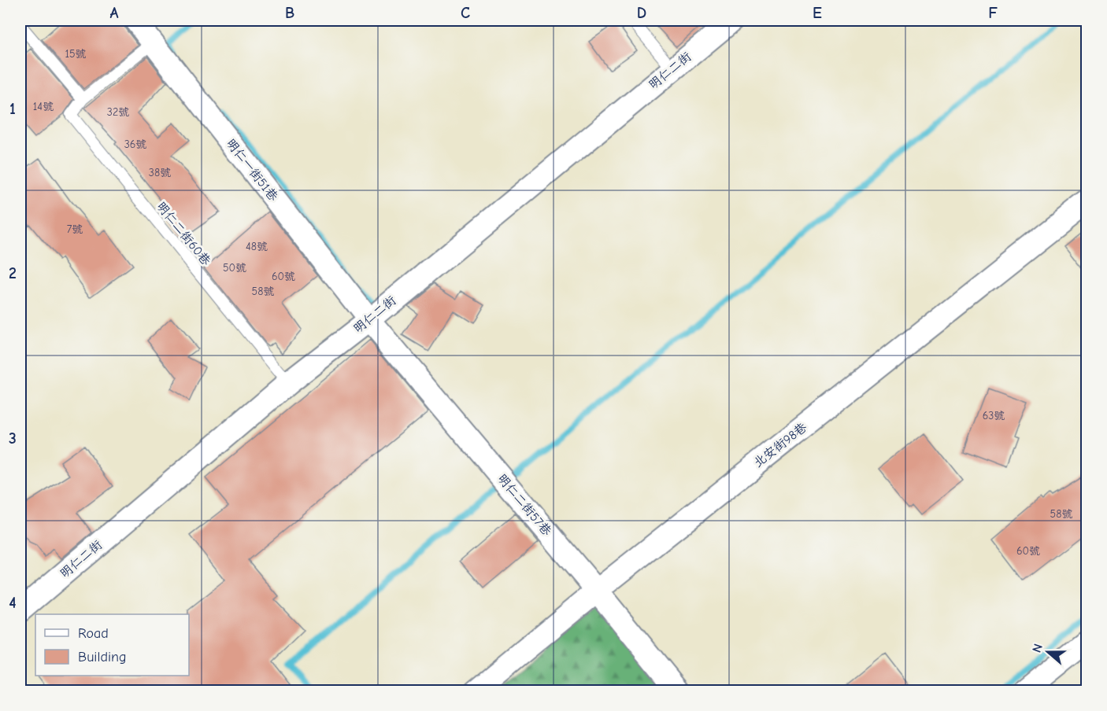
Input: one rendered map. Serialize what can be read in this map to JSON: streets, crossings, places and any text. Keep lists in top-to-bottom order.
{
  "streets": {
    "street": [
      "明仁二街",
      "明仁一街51巷",
      "北安街98巷",
      "明仁二街57巷"
    ],
    "lane": ["明仁二街60巷"]
  },
  "crossings": [
    ["明仁二街", "明仁一街51巷"],
    ["明仁二街", "明仁二街60巷"],
    ["明仁二街", "明仁二街57巷"],
    ["明仁一街51巷", "明仁二街57巷"],
    ["北安街98巷", "明仁二街57巷"]
  ],
  "house_numbers": [
    "15號",
    "14號",
    "32號",
    "36號",
    "38號",
    "7號",
    "48號",
    "50號",
    "60號",
    "58號",
    "63號",
    "58號",
    "60號"
  ],
  "legend": ["Road", "Building"],
  "north": "left",
  "grid": {
    "columns": [
      "A",
      "B",
      "C",
      "D",
      "E",
      "F"
    ],
    "rows": [
      "1",
      "2",
      "3",
      "4"
    ]
  }
}
